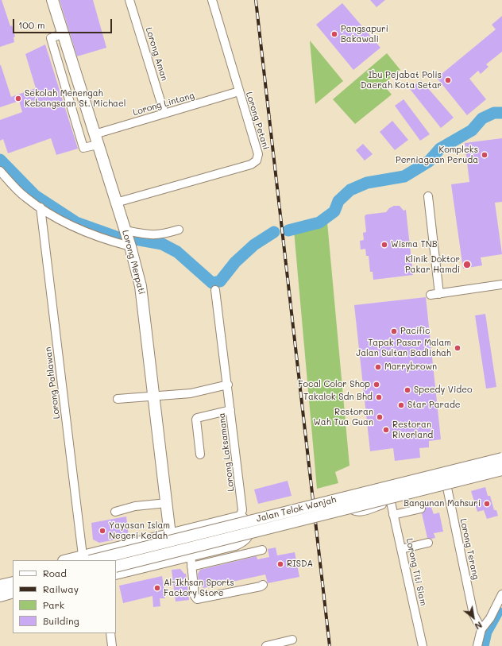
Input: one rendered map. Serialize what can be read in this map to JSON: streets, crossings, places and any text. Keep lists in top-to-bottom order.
{
  "streets": {
    "main road": ["Lorong Merpati", "Jalan Telok Wanjah"],
    "street": [
      "Lorong Aman",
      "Lorong Lintang",
      "Lorong Petani",
      "Lorong Pahlawan",
      "Lorong Laksamana",
      "Lorong Terang",
      "Lorong Titi Siam"
    ]
  },
  "crossings": [
    ["Lorong Aman", "Lorong Lintang"],
    ["Lorong Lintang", "Lorong Petani"],
    ["Lorong Lintang", "Lorong Merpati"],
    ["Lorong Petani", "Lorong Merpati"],
    ["Lorong Pahlawan", "Jalan Telok Wanjah"]
  ],
  "places": [
    "Pangsapuri Bakawali",
    "Ibu Pejabat Polis Daerah Kota Setar",
    "Sekolah Menengah Kebangsaan St. Michael",
    "Kompleks Perniagaan Peruda",
    "Wisma TNB",
    "Klinik Doktor Pakar Hamdi",
    "Pacific",
    "Tapak Pasar Malam Jalan Sultan Badlishah",
    "Marrybrown",
    "Focal Color Shop",
    "Speedy Video",
    "Takalok Sdn Bhd",
    "Star Parade",
    "Restoran Wah Tua Guan",
    "Restoran Riverland",
    "Bangunan Mahsuri",
    "Yayasan Islam Negeri Kedah",
    "RISDA",
    "Al-Ikhsan Sports Factory Store"
  ],
  "legend": [
    "Road",
    "Railway",
    "Park",
    "Building"
  ],
  "scale_bar": "100 m",
  "north": "bottom right"
}
